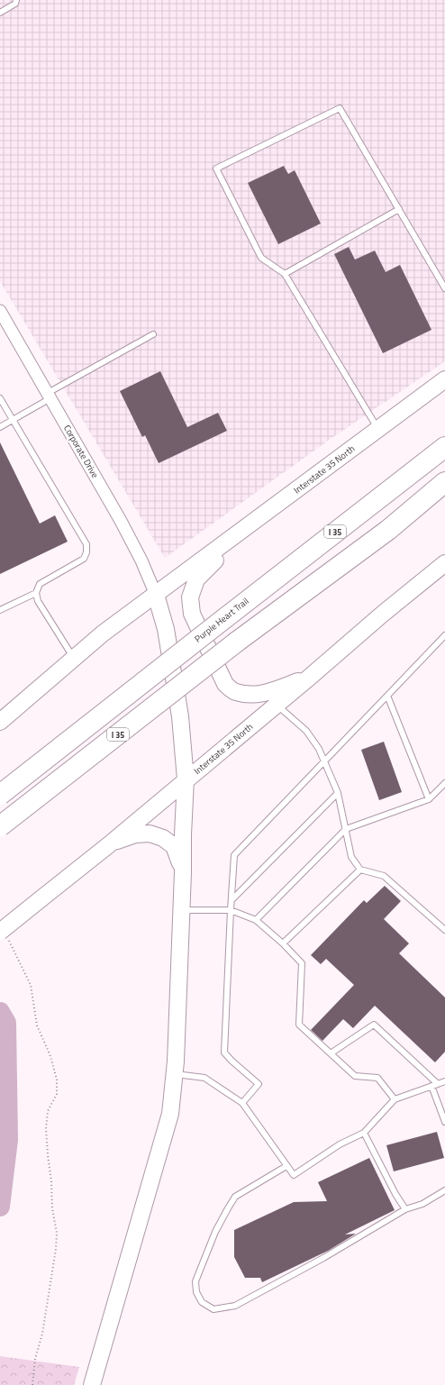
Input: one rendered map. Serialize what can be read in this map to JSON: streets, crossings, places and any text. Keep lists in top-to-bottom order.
{
  "streets": {
    "highway": ["I 35", "Purple Heart Trail"],
    "main road": ["Interstate 35 North"],
    "street": ["Corporate Drive"]
  },
  "crossings": [
    ["Corporate Drive", "Interstate 35 North"]
  ]
}
